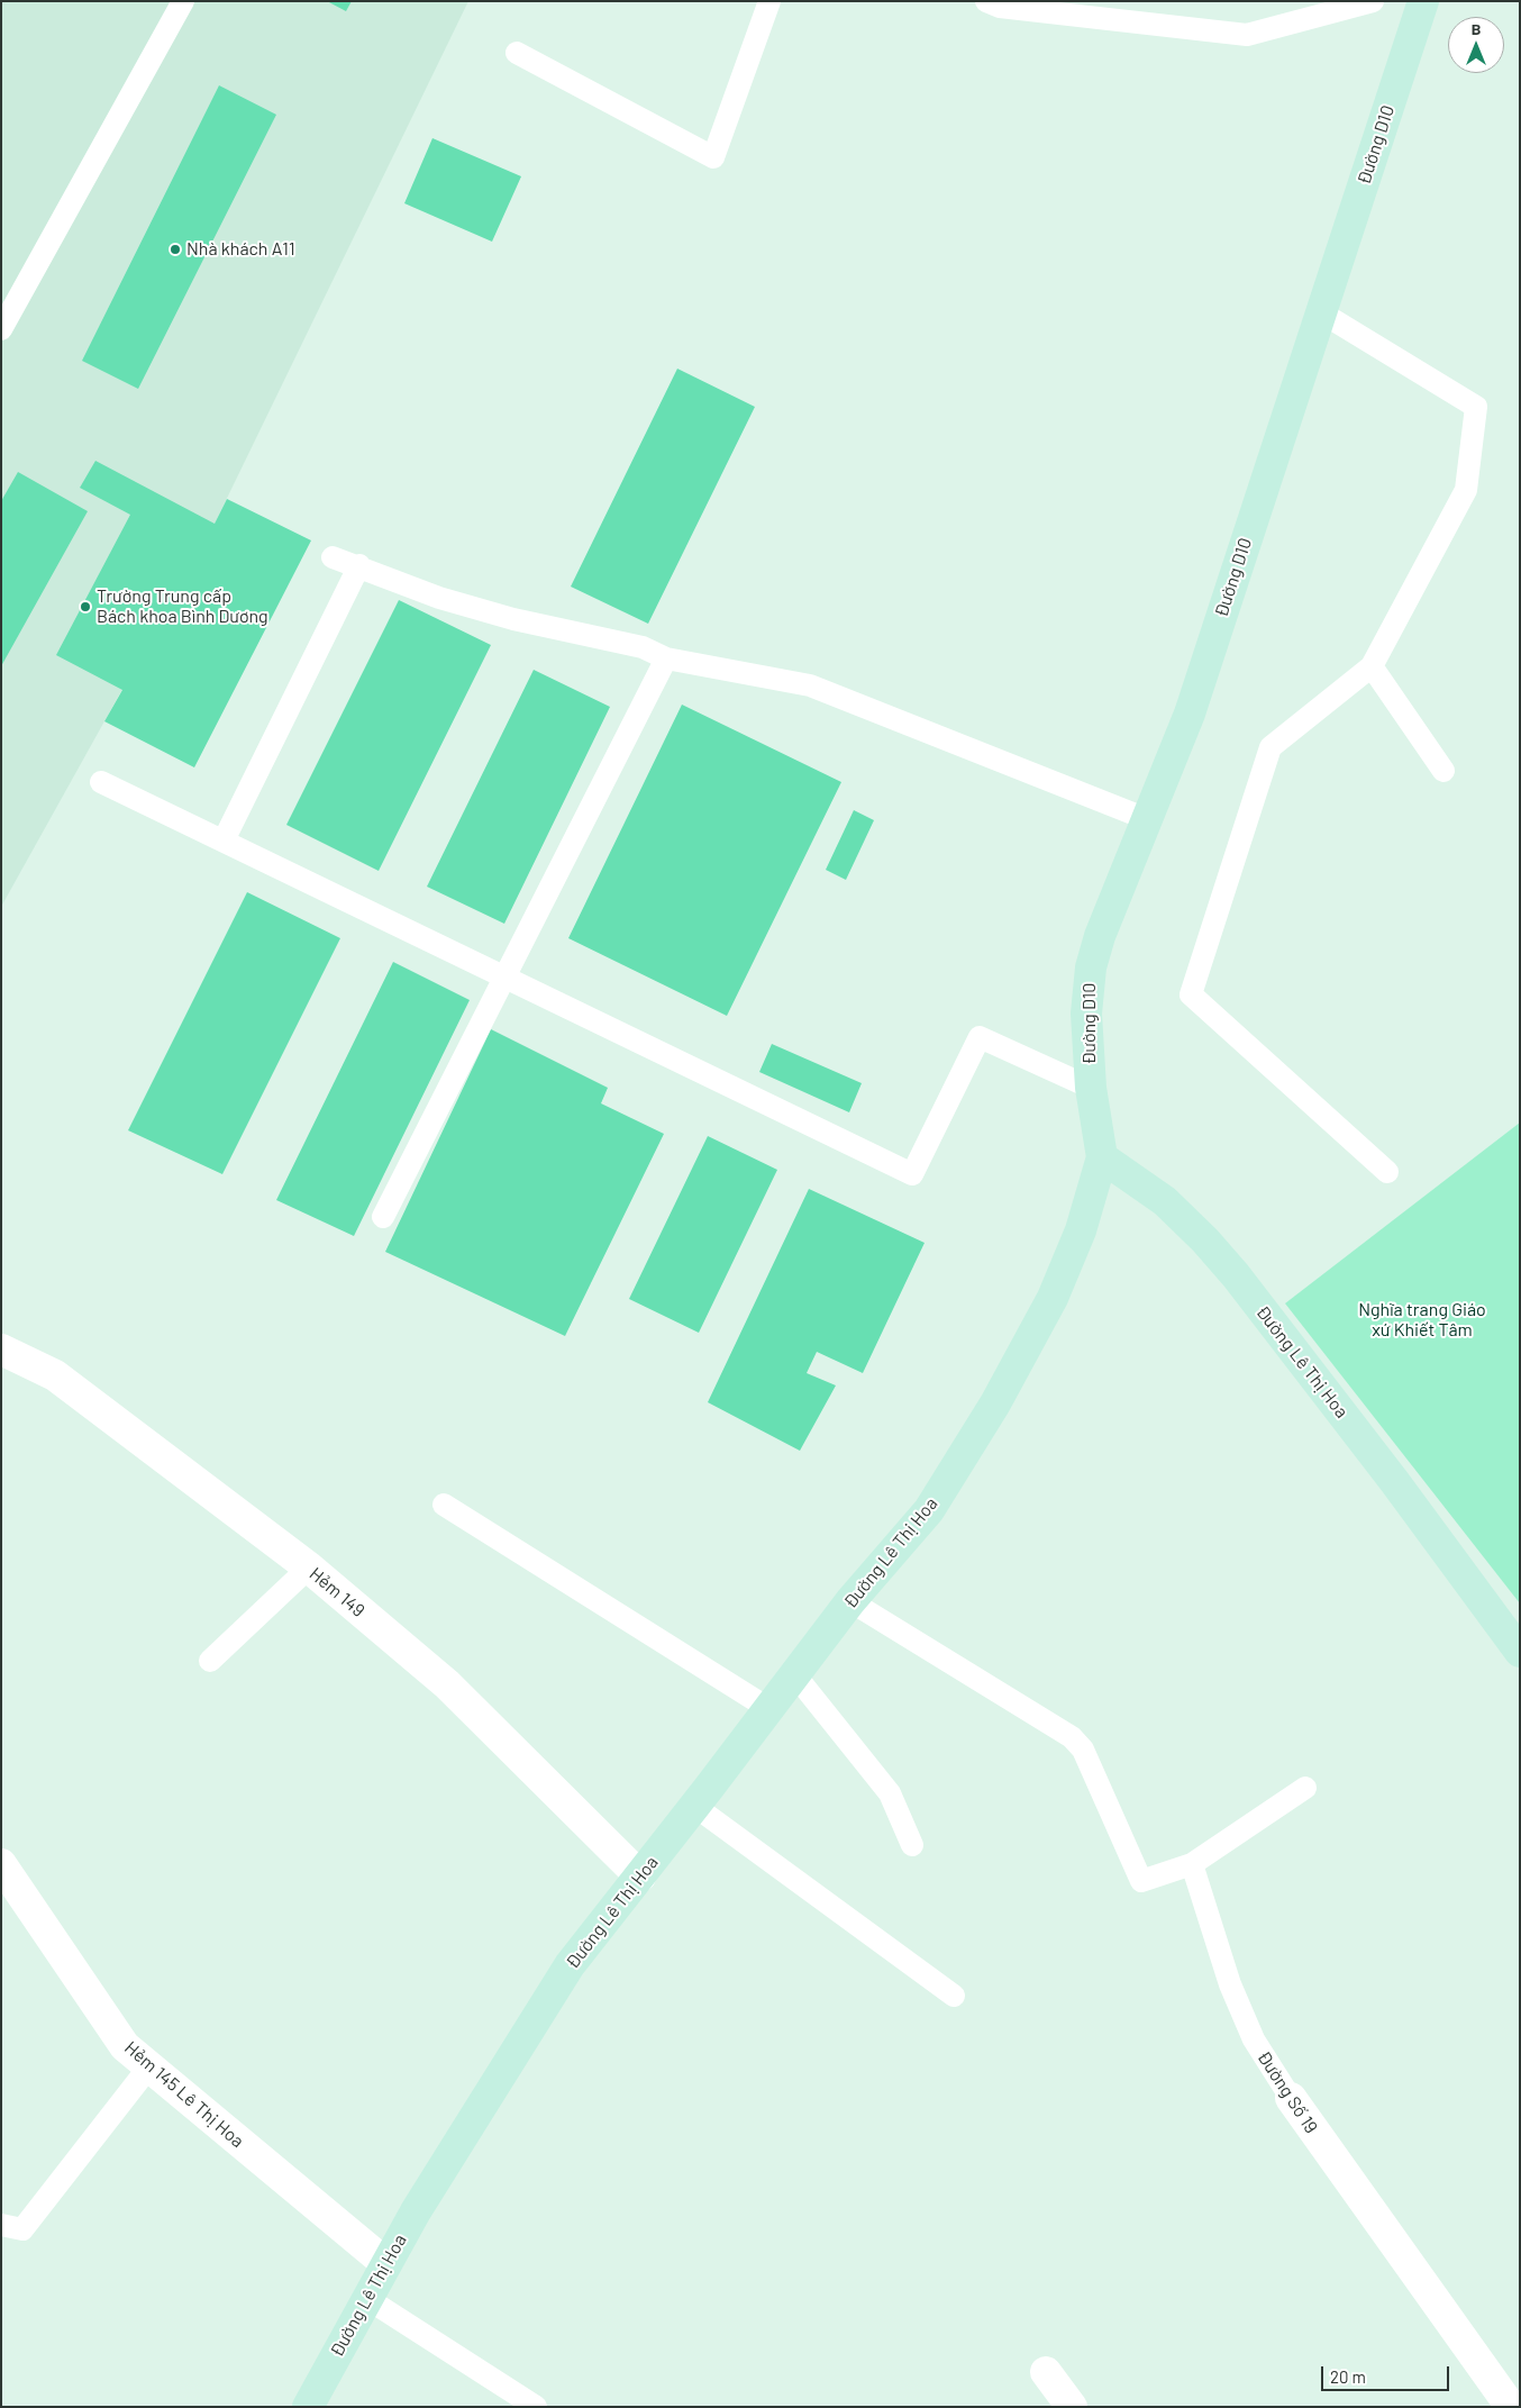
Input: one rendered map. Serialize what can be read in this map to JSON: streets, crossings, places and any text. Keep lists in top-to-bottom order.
{
  "streets": {
    "street": [
      "Đường D10",
      "Đường Lê Thị Hoa",
      "Hẻm 149",
      "Đường Số 19",
      "Hẻm 145 Lê Thị Hoa"
    ]
  },
  "crossings": [
    ["Đường D10", "Đường Lê Thị Hoa"],
    ["Đường Lê Thị Hoa", "Hẻm 149"],
    ["Đường Lê Thị Hoa", "Hẻm 145 Lê Thị Hoa"]
  ],
  "parks": ["Nghĩa trang Giáo xứ Khiết Tâm"],
  "places": ["Nhà khách A11", "Trường Trung cấp Bách khoa Bình Dương"],
  "scale_bar": "20 m",
  "north": "top"
}
